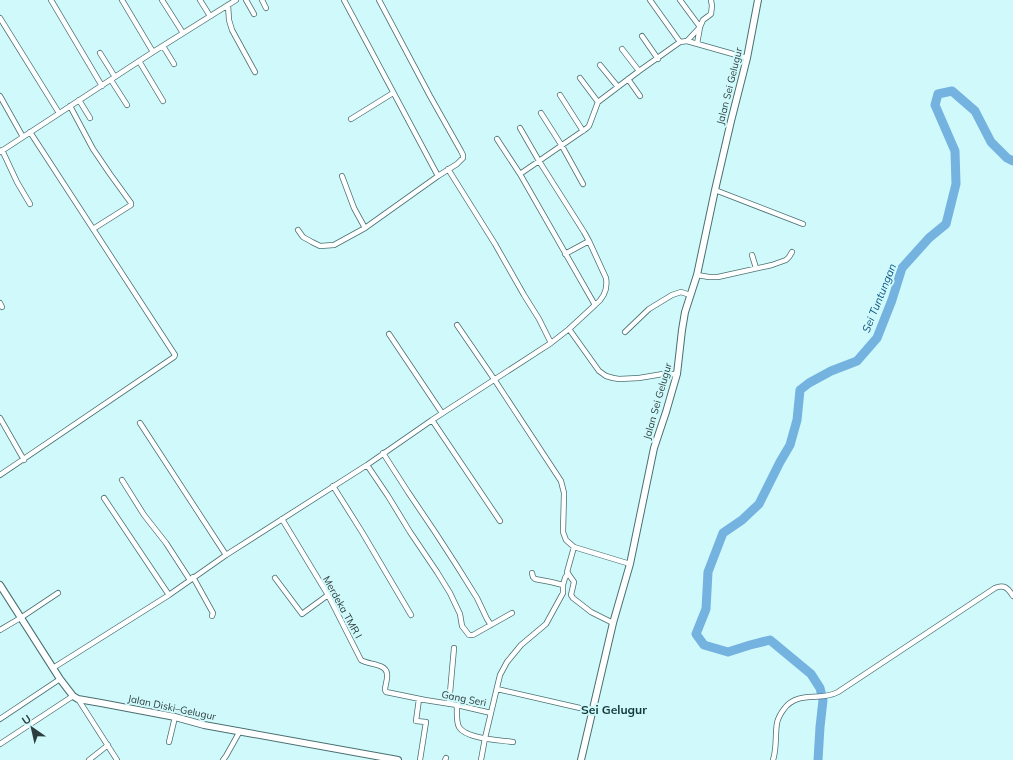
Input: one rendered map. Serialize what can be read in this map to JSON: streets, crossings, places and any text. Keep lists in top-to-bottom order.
{
  "streets": {
    "main road": ["Jalan Sei Gelugur", "Jalan Diski–Gelugur"],
    "street": ["Merdeka TMR I", "Gang Seri"]
  },
  "crossings": [
    ["Merdeka TMR I", "Gang Seri"]
  ],
  "districts": ["Sei Gelugur"],
  "water": ["Sei Tuntungan"],
  "north": "top left"
}
